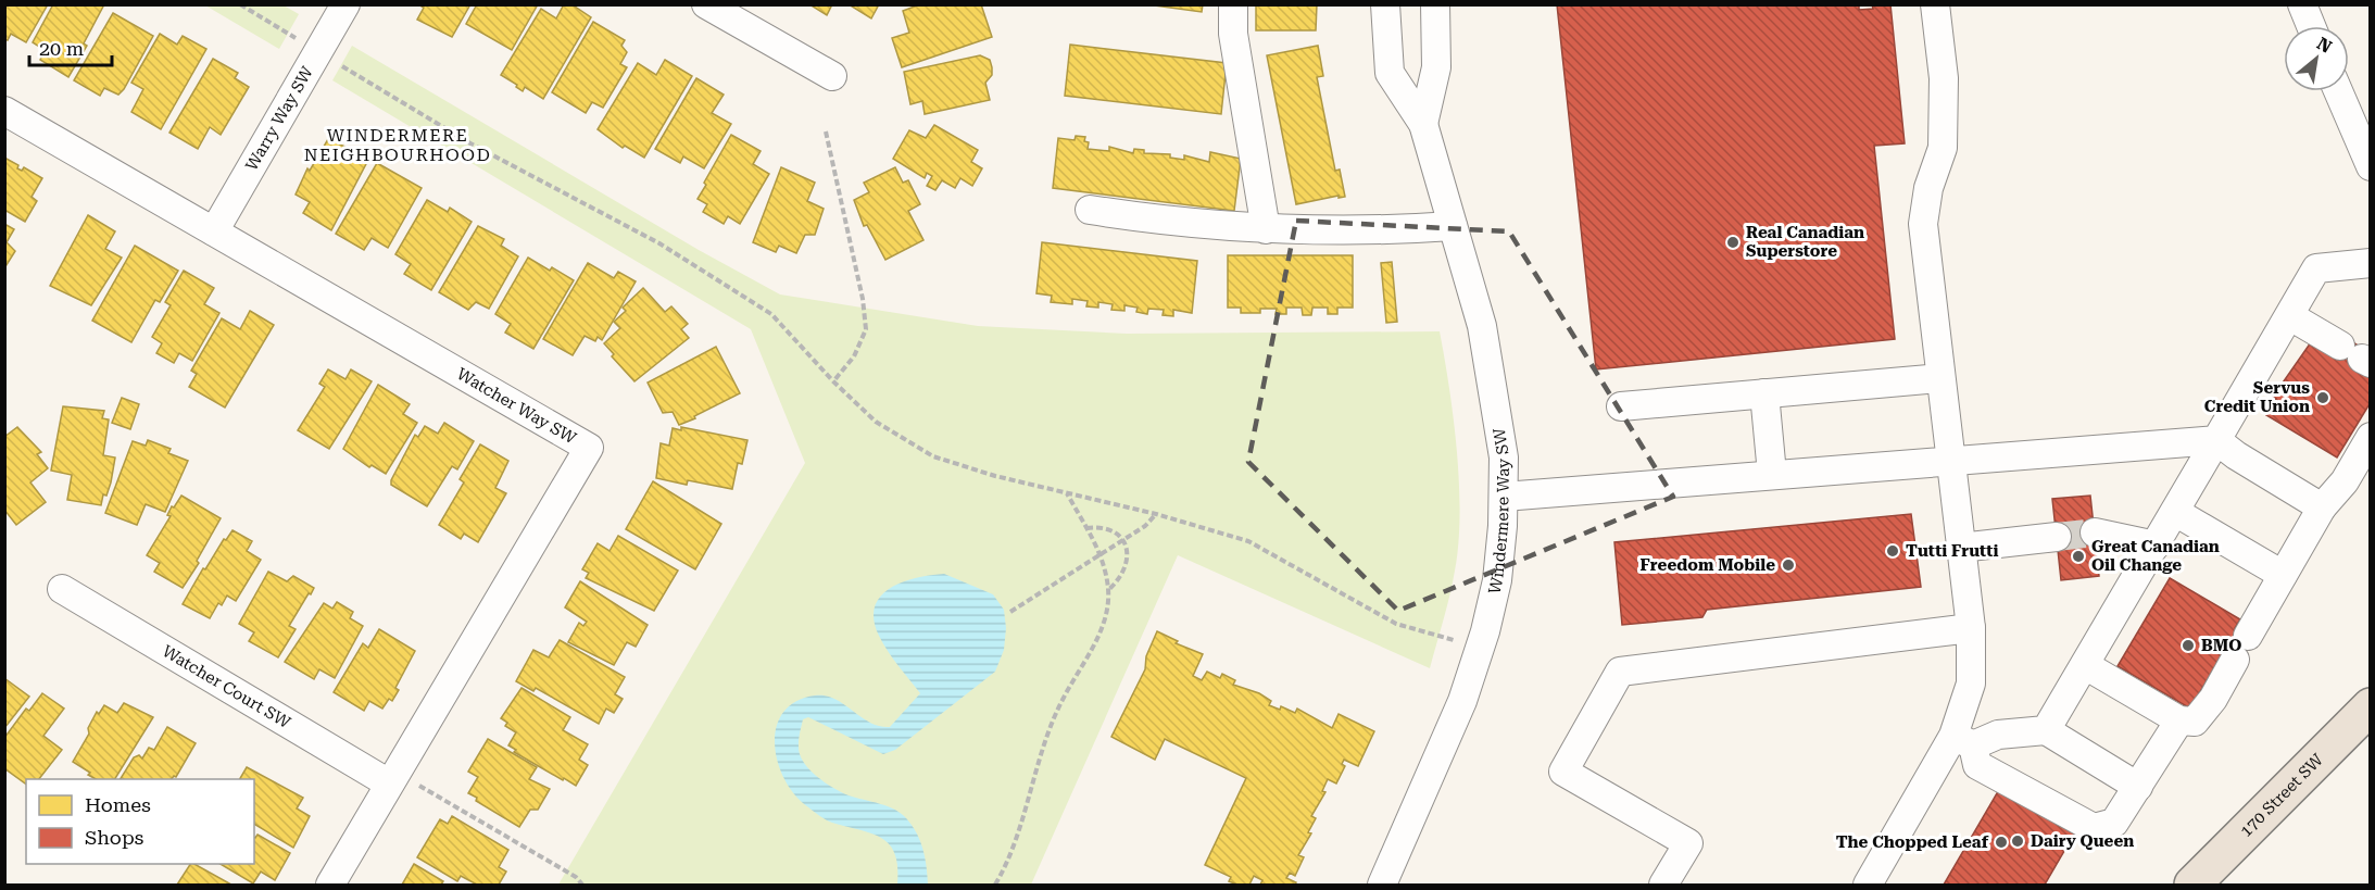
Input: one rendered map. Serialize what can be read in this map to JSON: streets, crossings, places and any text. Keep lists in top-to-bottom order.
{
  "streets": {
    "main road": ["170 Street SW"],
    "street": [
      "Warry Way SW",
      "Watcher Way SW",
      "Windermere Way SW",
      "Watcher Court SW"
    ]
  },
  "crossings": [
    ["Warry Way SW", "Watcher Way SW"],
    ["Watcher Way SW", "Watcher Court SW"]
  ],
  "districts": ["WINDERMERE NEIGHBOURHOOD"],
  "places": [
    "Real Canadian Superstore",
    "Servus Credit Union",
    "Tutti Frutti",
    "Great Canadian Oil Change",
    "Freedom Mobile",
    "BMO",
    "Dairy Queen",
    "The Chopped Leaf"
  ],
  "legend": ["Homes", "Shops"],
  "scale_bar": "20 m",
  "north": "top right"
}
